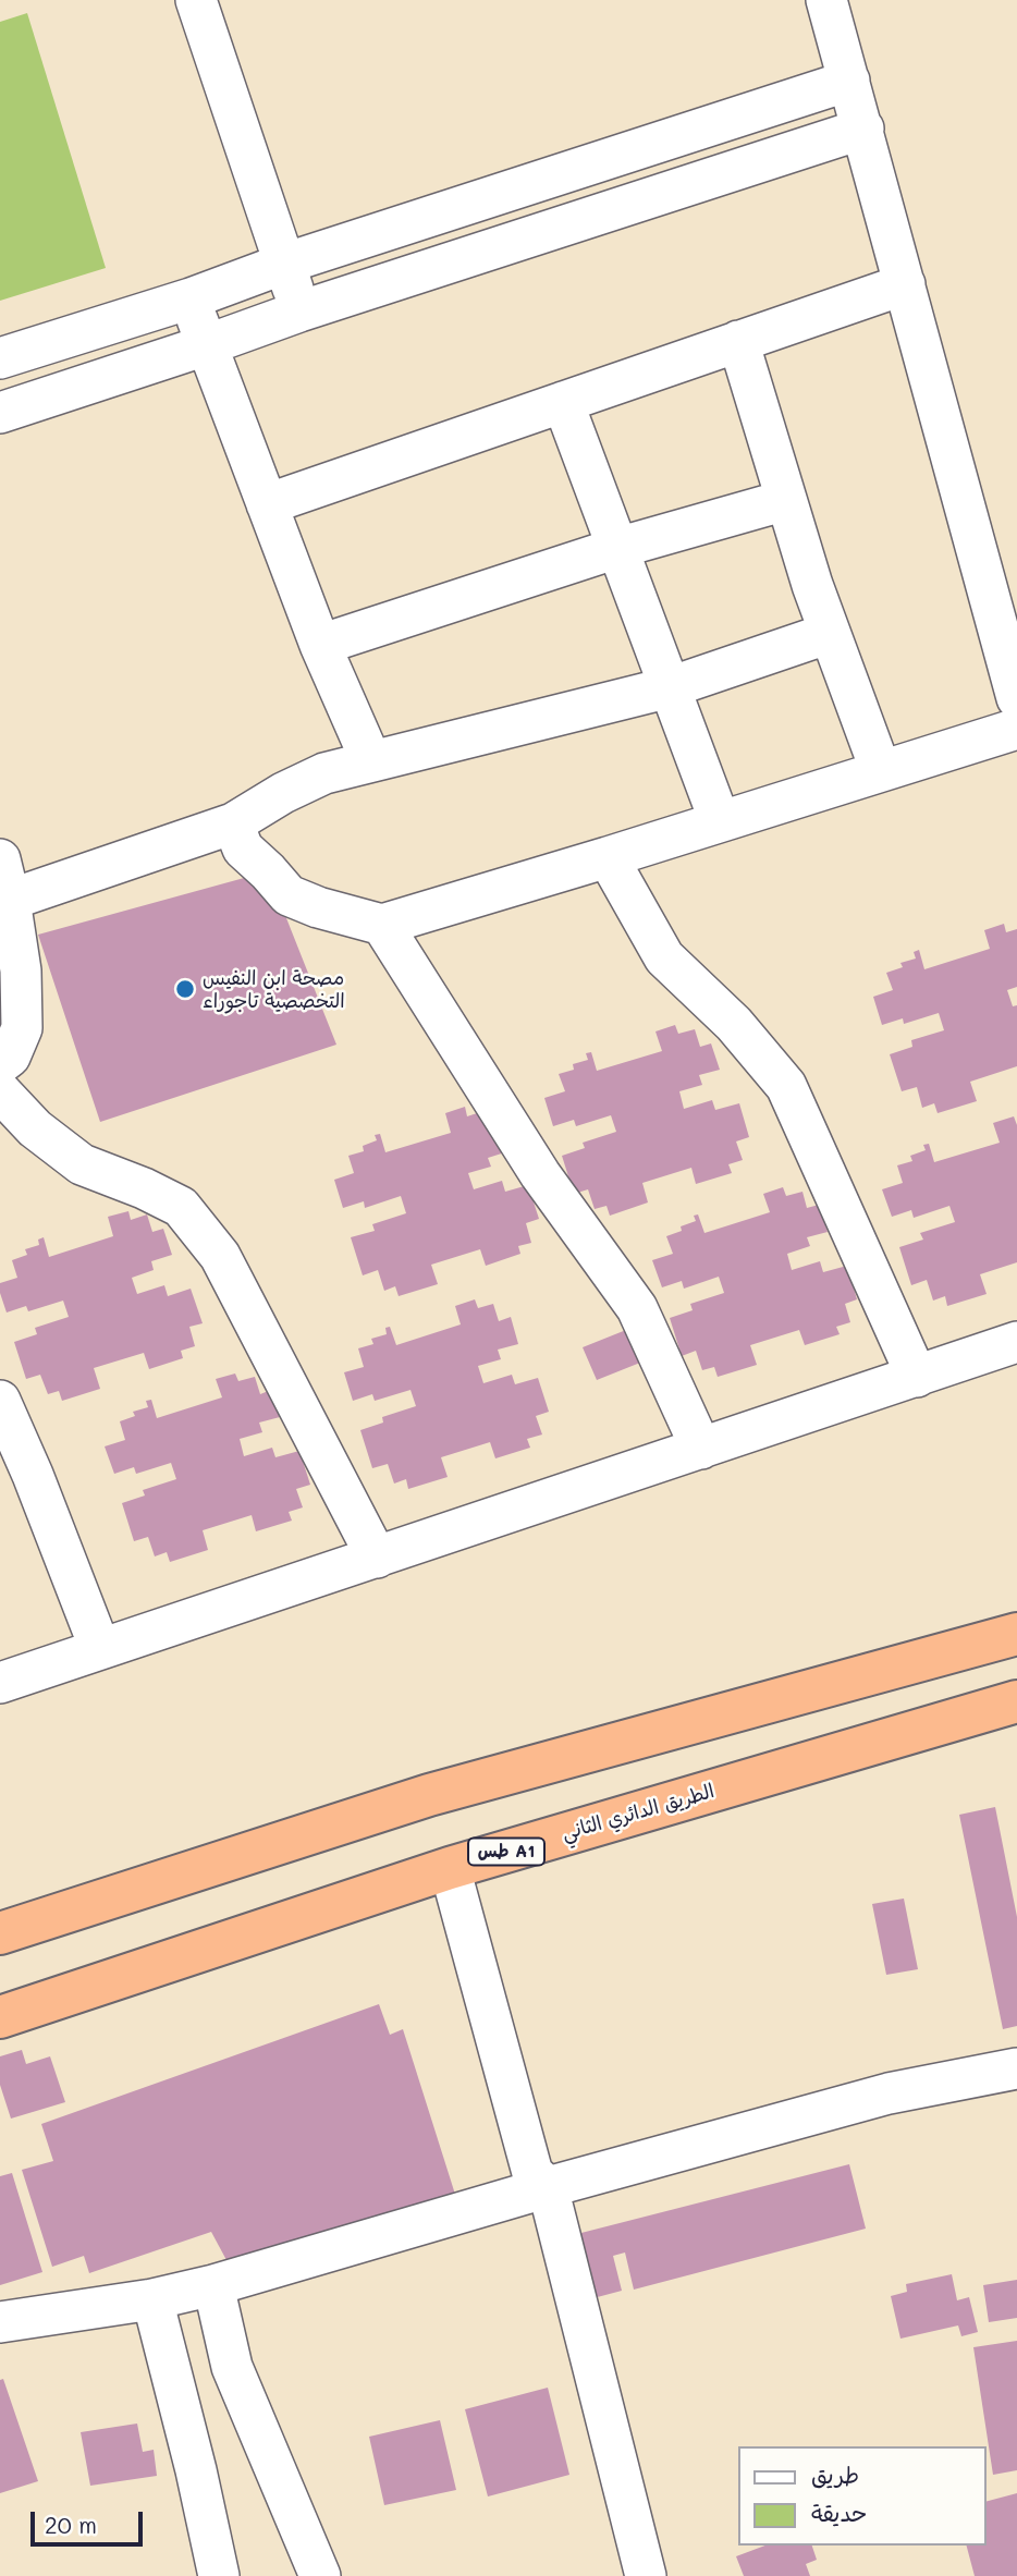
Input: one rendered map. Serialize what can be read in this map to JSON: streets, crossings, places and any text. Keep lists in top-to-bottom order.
{
  "streets": {
    "highway": ["الطريق الدائري الثاني", "طس A1"]
  },
  "places": ["مصحة ابن النفيس التخصصية تاجوراء"],
  "legend": ["طريق", "حديقة"],
  "scale_bar": "20 m"
}
